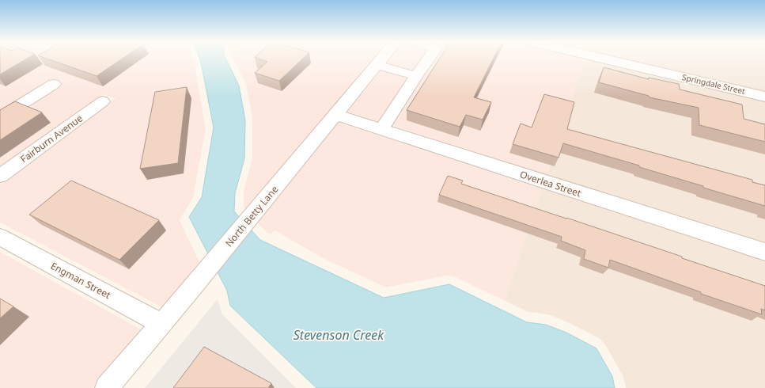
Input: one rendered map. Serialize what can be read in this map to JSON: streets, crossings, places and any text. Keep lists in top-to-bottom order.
{
  "streets": {
    "street": [
      "Springdale Street",
      "Fairburn Avenue",
      "Overlea Street",
      "North Betty Lane",
      "Engman Street"
    ]
  },
  "crossings": [
    ["Overlea Street", "North Betty Lane"],
    ["North Betty Lane", "Engman Street"]
  ],
  "water": ["Stevenson Creek"]
}
